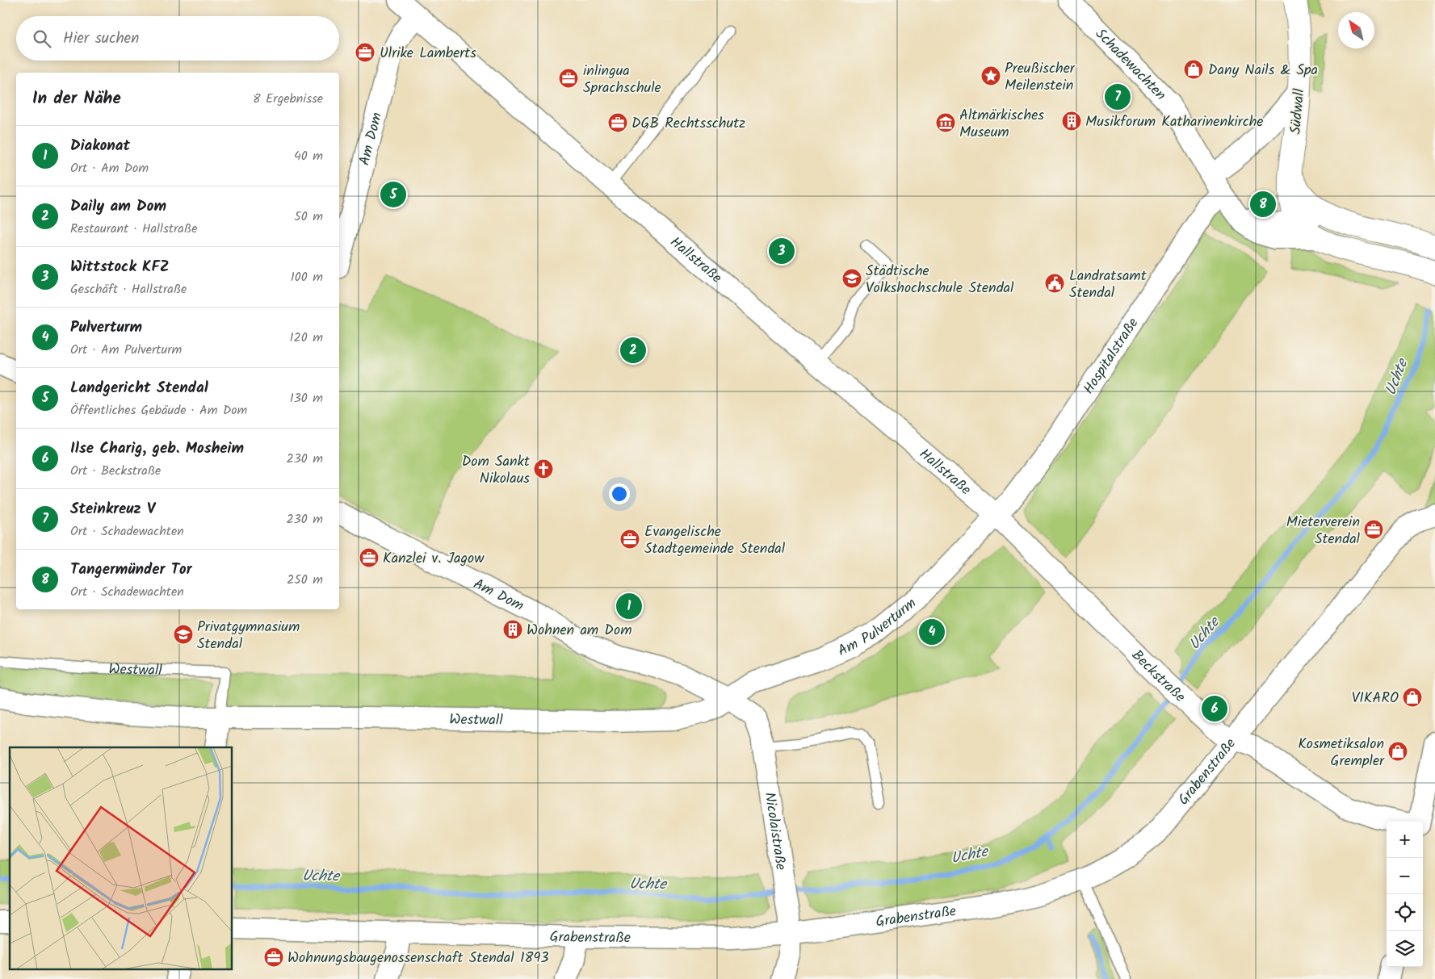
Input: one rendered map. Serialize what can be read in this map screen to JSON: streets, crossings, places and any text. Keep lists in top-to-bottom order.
{
  "streets": {
    "main road": ["Südwall"],
    "street": [
      "Schadewachten",
      "Am Dom",
      "Hallstraße",
      "Hospitalstraße",
      "Am Pulverturm",
      "Westwall",
      "Beckstraße",
      "Grabenstraße",
      "Nicolaistraße"
    ]
  },
  "crossings": [
    ["Schadewachten", "Südwall"],
    ["Schadewachten", "Hospitalstraße"],
    ["Am Dom", "Hallstraße"],
    ["Am Dom", "Am Pulverturm"],
    ["Am Dom", "Westwall"],
    ["Am Dom", "Nicolaistraße"],
    ["Hallstraße", "Hospitalstraße"],
    ["Hallstraße", "Am Pulverturm"],
    ["Hallstraße", "Beckstraße"],
    ["Hospitalstraße", "Am Pulverturm"],
    ["Hospitalstraße", "Beckstraße"],
    ["Am Pulverturm", "Westwall"],
    ["Am Pulverturm", "Beckstraße"],
    ["Am Pulverturm", "Nicolaistraße"],
    ["Westwall", "Nicolaistraße"],
    ["Beckstraße", "Grabenstraße"],
    ["Grabenstraße", "Nicolaistraße"]
  ],
  "water": ["Uchte"],
  "places": {
    "office": [
      "Ulrike Lamberts",
      "inlingua Sprachschule",
      "DGB Rechtsschutz",
      "Mieterverein Stendal",
      "Evangelische Stadtgemeinde Stendal",
      "Kanzlei v. Jagow",
      "Wohnungsbaugenossenschaft Stendal 1893"
    ],
    "shop": ["Dany Nails & Spa", "VIKARO", "Kosmetiksalon Grempler"],
    "place": ["Preußischer Meilenstein"],
    "building": ["Musikforum Katharinenkirche", "Wohnen am Dom"],
    "museum": ["Altmärkisches Museum"],
    "school or university": ["Städtische Volkshochschule Stendal", "Privatgymnasium Stendal"],
    "public building": ["Landratsamt Stendal"],
    "church": ["Dom Sankt Nikolaus"]
  },
  "north": "top left",
  "page": {
    "search": "Hier suchen",
    "heading": ["In der Nähe", "8 Ergebnisse"],
    "pins": [
      "7",
      "5",
      "8",
      "3",
      "2",
      "1",
      "4",
      "6"
    ],
    "list": [
      {
        "mark": "1",
        "name": "Diakonat",
        "note": "Ort · Am Dom",
        "value": "40 m"
      },
      {
        "mark": "2",
        "name": "Daily am Dom",
        "note": "Restaurant · Hallstraße",
        "value": "50 m"
      },
      {
        "mark": "3",
        "name": "Wittstock KFZ",
        "note": "Geschäft · Hallstraße",
        "value": "100 m"
      },
      {
        "mark": "4",
        "name": "Pulverturm",
        "note": "Ort · Am Pulverturm",
        "value": "120 m"
      },
      {
        "mark": "5",
        "name": "Landgericht Stendal",
        "note": "Öffentliches Gebäude · Am Dom",
        "value": "130 m"
      },
      {
        "mark": "6",
        "name": "Ilse Charig, geb. Mosheim",
        "note": "Ort · Beckstraße",
        "value": "230 m"
      },
      {
        "mark": "7",
        "name": "Steinkreuz V",
        "note": "Ort · Schadewachten",
        "value": "230 m"
      },
      {
        "mark": "8",
        "name": "Tangermünder Tor",
        "note": "Ort · Schadewachten",
        "value": "250 m"
      }
    ],
    "map_buttons": ["+", "−"]
  }
}
